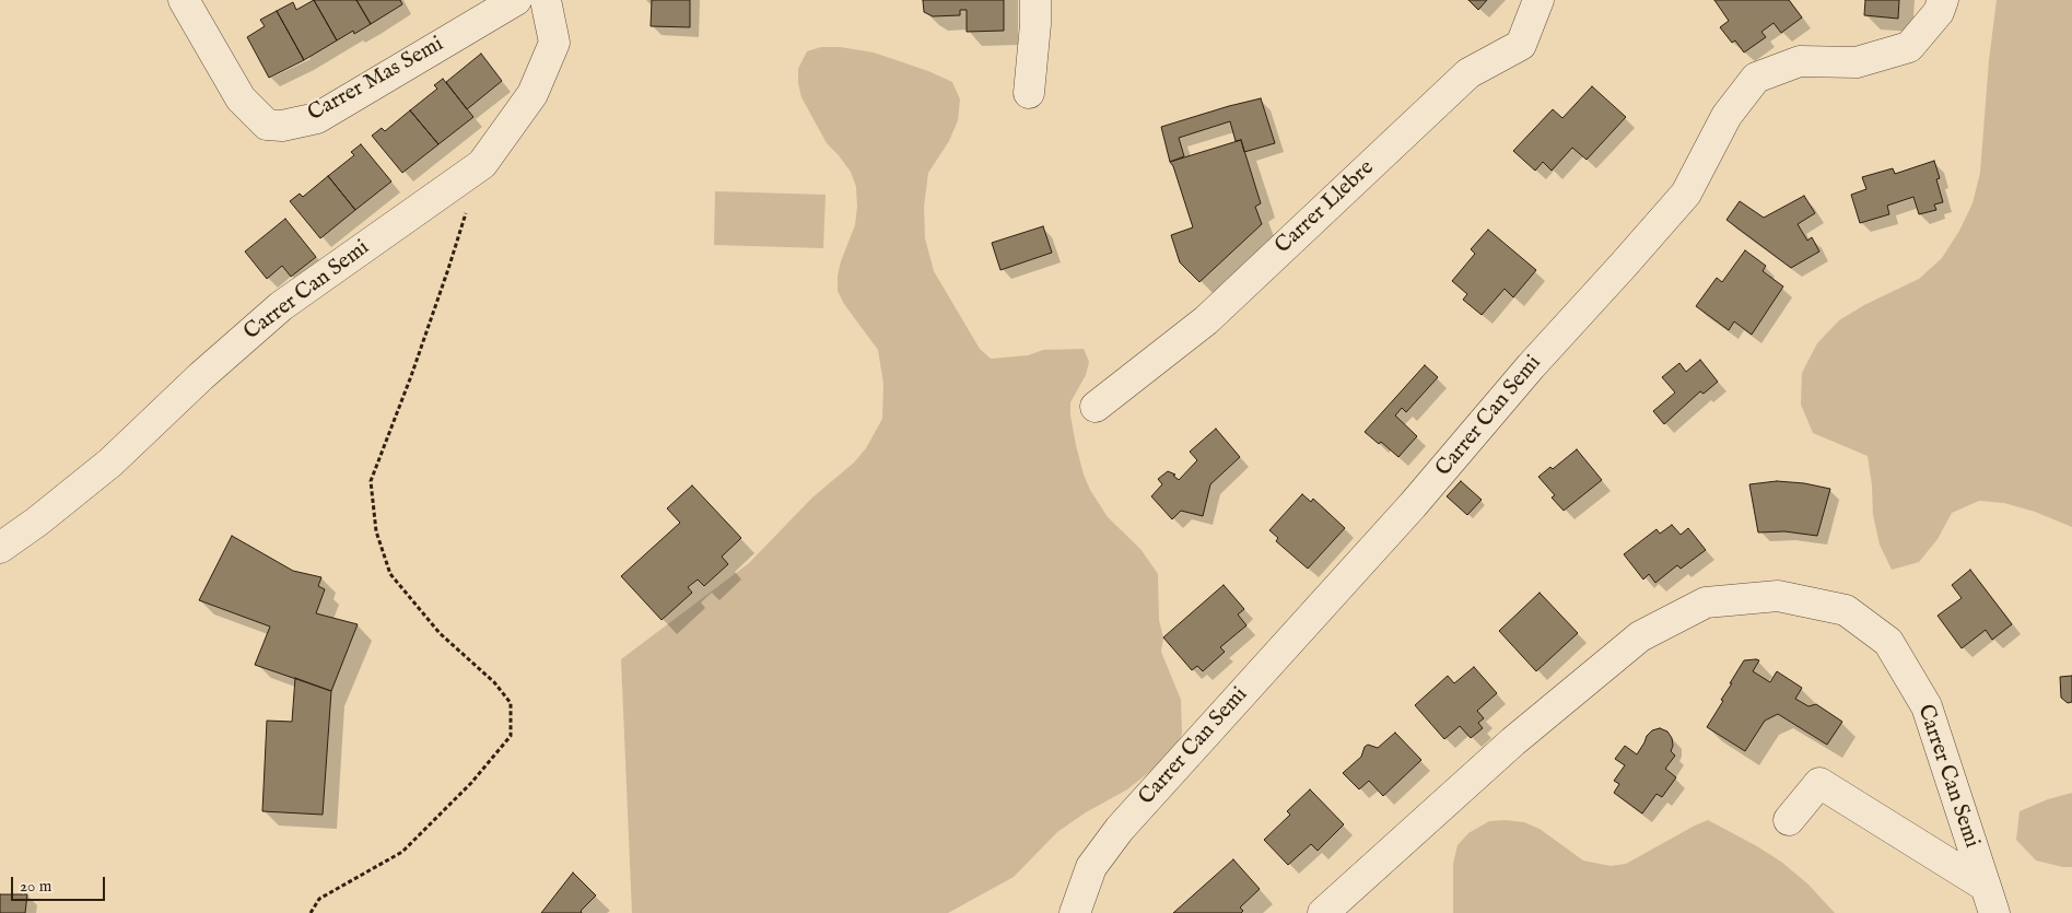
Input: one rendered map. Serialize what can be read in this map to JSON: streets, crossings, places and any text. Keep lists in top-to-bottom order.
{
  "streets": {
    "street": ["Carrer Mas Semi", "Carrer Llebre", "Carrer Can Semi"]
  },
  "scale_bar": "20 m"
}
